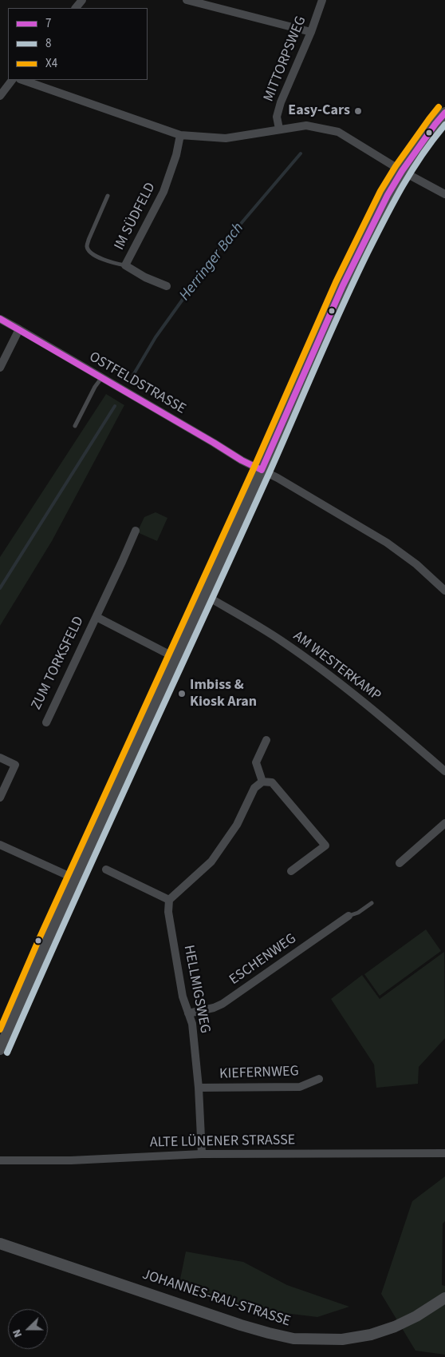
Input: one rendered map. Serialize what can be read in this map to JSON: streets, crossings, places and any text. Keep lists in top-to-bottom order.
{
  "streets": {
    "main road": ["JOHANNES-RAU-STRASSE"],
    "street": [
      "MITTORPSWEG",
      "IM SÜDFELD",
      "OSTFELDSTRASSE",
      "ZUM TORKSFELD",
      "AM WESTERKAMP",
      "ESCHENWEG",
      "HELLMIGSWEG",
      "KIEFERNWEG",
      "ALTE LÜNENER STRASSE"
    ]
  },
  "crossings": [
    ["ESCHENWEG", "HELLMIGSWEG"],
    ["HELLMIGSWEG", "KIEFERNWEG"],
    ["HELLMIGSWEG", "ALTE LÜNENER STRASSE"]
  ],
  "water": ["Herringer Bach"],
  "places": ["Easy-Cars", "Imbiss & Kiosk Aran"],
  "lines": ["transit line X4", "transit line 7", "transit line 8"],
  "legend": ["7", "8", "X4"],
  "north": "left"
}
